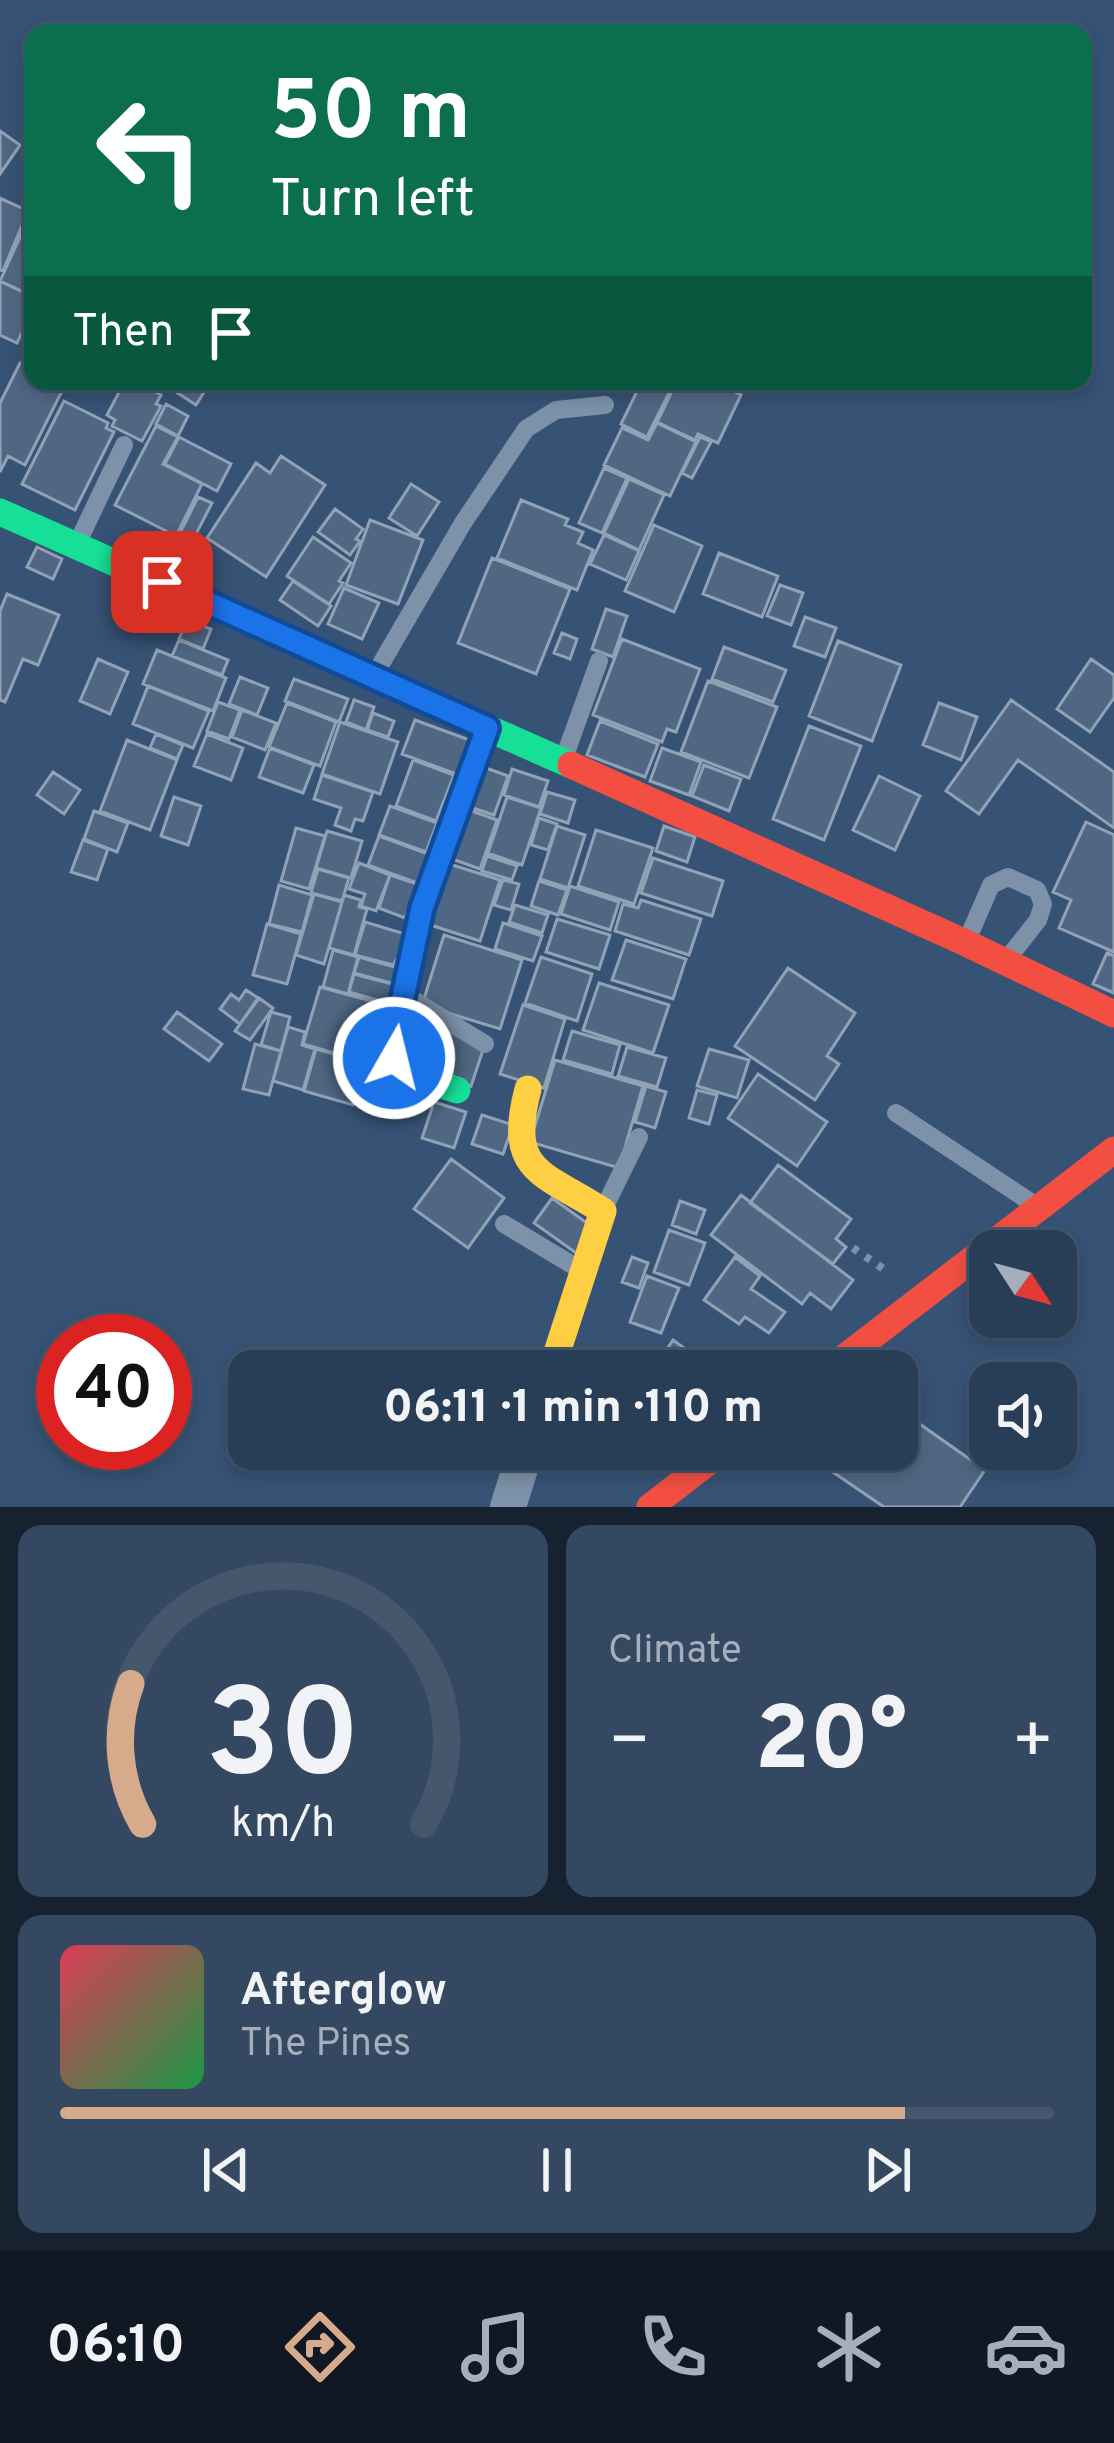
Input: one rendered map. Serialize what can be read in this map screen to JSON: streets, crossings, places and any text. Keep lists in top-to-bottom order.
{
  "north": "bottom right",
  "page": {
    "turn": ["50 m", "Turn left"],
    "then": "Then",
    "limit": "40",
    "trip": "06:11 · 1 min · 110 m",
    "tile": "Climate",
    "heat": ["−", "20°", "+"],
    "song": ["Afterglow", "The Pines"],
    "tabs": "06:10",
    "gauge": ["30", "km/h"]
  }
}
